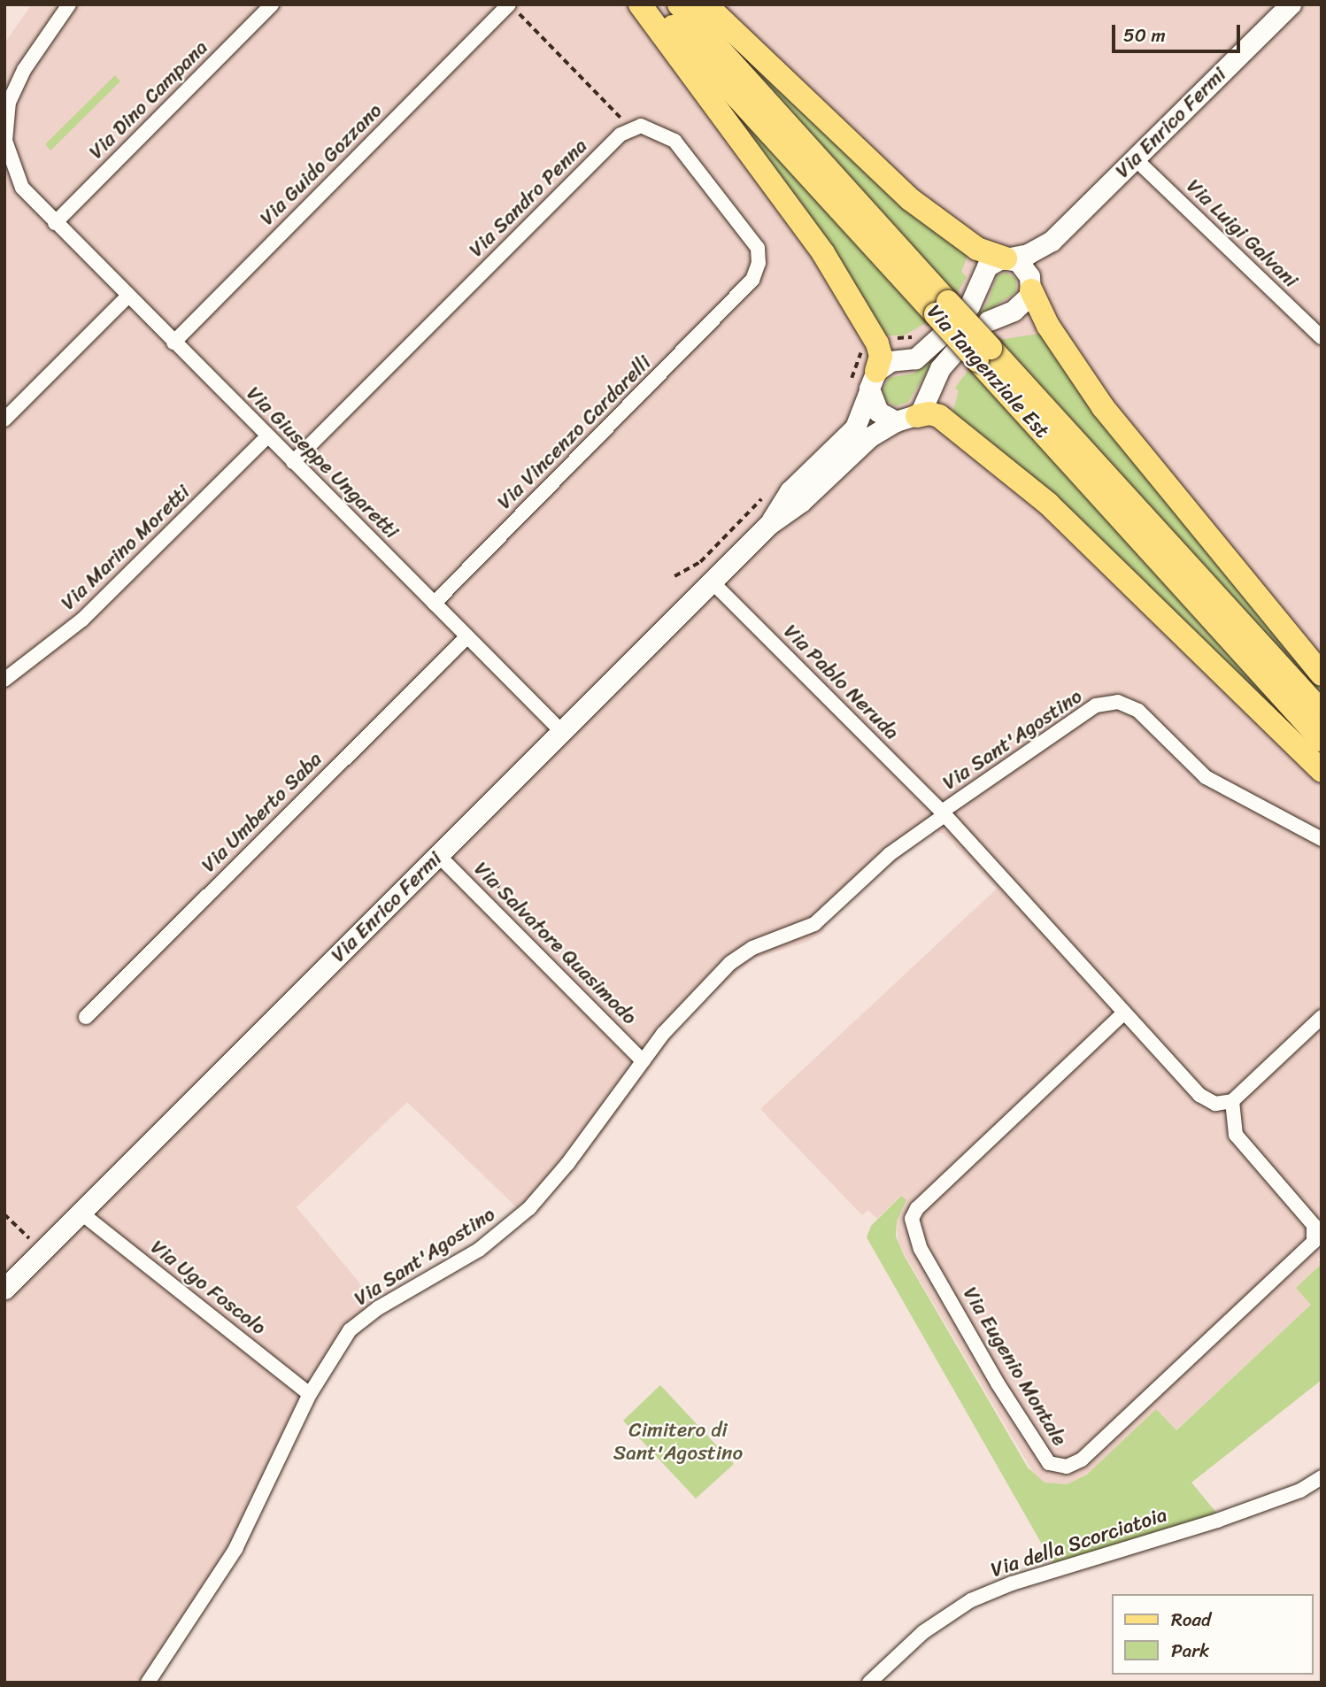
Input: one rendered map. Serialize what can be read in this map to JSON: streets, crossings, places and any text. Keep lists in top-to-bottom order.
{
  "streets": {
    "main road": ["Via Tangenziale Est"],
    "street": [
      "Via Dino Campana",
      "Via Enrico Fermi",
      "Via Guido Gozzano",
      "Via Sandro Penna",
      "Via Luigi Galvani",
      "Via Vincenzo Cardarelli",
      "Via Giuseppe Ungaretti",
      "Via Marino Moretti",
      "Via Pablo Neruda",
      "Via Sant'Agostino",
      "Via Umberto Saba",
      "Via Salvatore Quasimodo",
      "Via Ugo Foscolo",
      "Via Eugenio Montale",
      "Via della Scorciatoia"
    ]
  },
  "crossings": [
    ["Via Dino Campana", "Via Giuseppe Ungaretti"],
    ["Via Enrico Fermi", "Via Luigi Galvani"],
    ["Via Enrico Fermi", "Via Tangenziale Est"],
    ["Via Enrico Fermi", "Via Giuseppe Ungaretti"],
    ["Via Enrico Fermi", "Via Pablo Neruda"],
    ["Via Enrico Fermi", "Via Salvatore Quasimodo"],
    ["Via Enrico Fermi", "Via Ugo Foscolo"],
    ["Via Guido Gozzano", "Via Giuseppe Ungaretti"],
    ["Via Sandro Penna", "Via Vincenzo Cardarelli"],
    ["Via Sandro Penna", "Via Giuseppe Ungaretti"],
    ["Via Vincenzo Cardarelli", "Via Giuseppe Ungaretti"],
    ["Via Giuseppe Ungaretti", "Via Marino Moretti"],
    ["Via Giuseppe Ungaretti", "Via Umberto Saba"],
    ["Via Pablo Neruda", "Via Sant'Agostino"],
    ["Via Sant'Agostino", "Via Salvatore Quasimodo"],
    ["Via Sant'Agostino", "Via Ugo Foscolo"]
  ],
  "parks": ["Cimitero di Sant'Agostino"],
  "legend": ["Road", "Park"],
  "scale_bar": "50 m"
}
